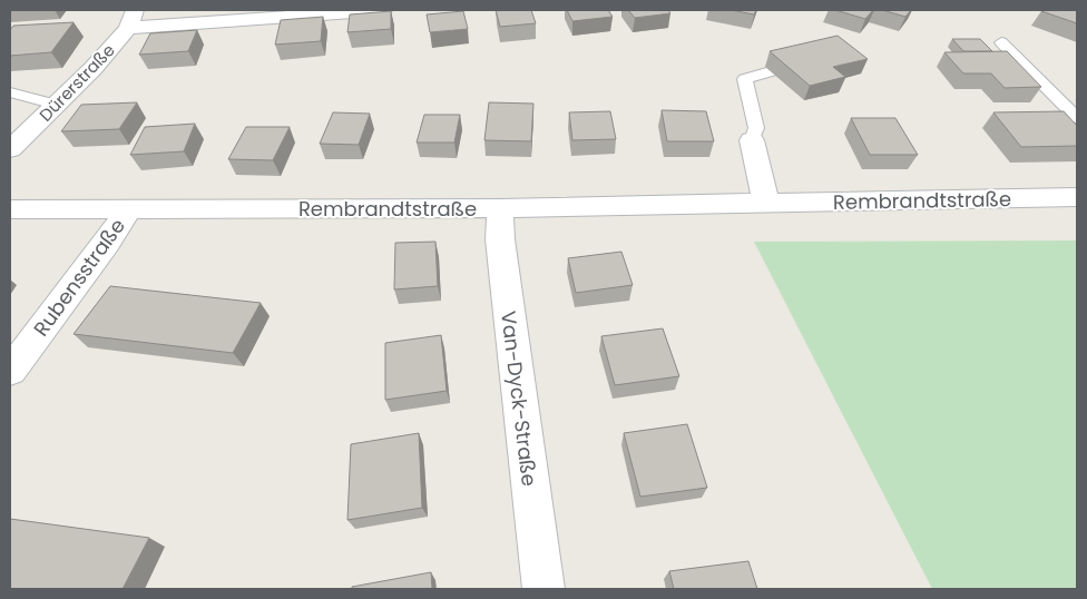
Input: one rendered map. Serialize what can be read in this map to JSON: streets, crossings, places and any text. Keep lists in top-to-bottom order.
{
  "streets": {
    "street": [
      "Dürerstraße",
      "Rembrandtstraße",
      "Rubensstraße",
      "Van-Dyck-Straße"
    ]
  },
  "crossings": [
    ["Rembrandtstraße", "Rubensstraße"],
    ["Rembrandtstraße", "Van-Dyck-Straße"]
  ]
}
